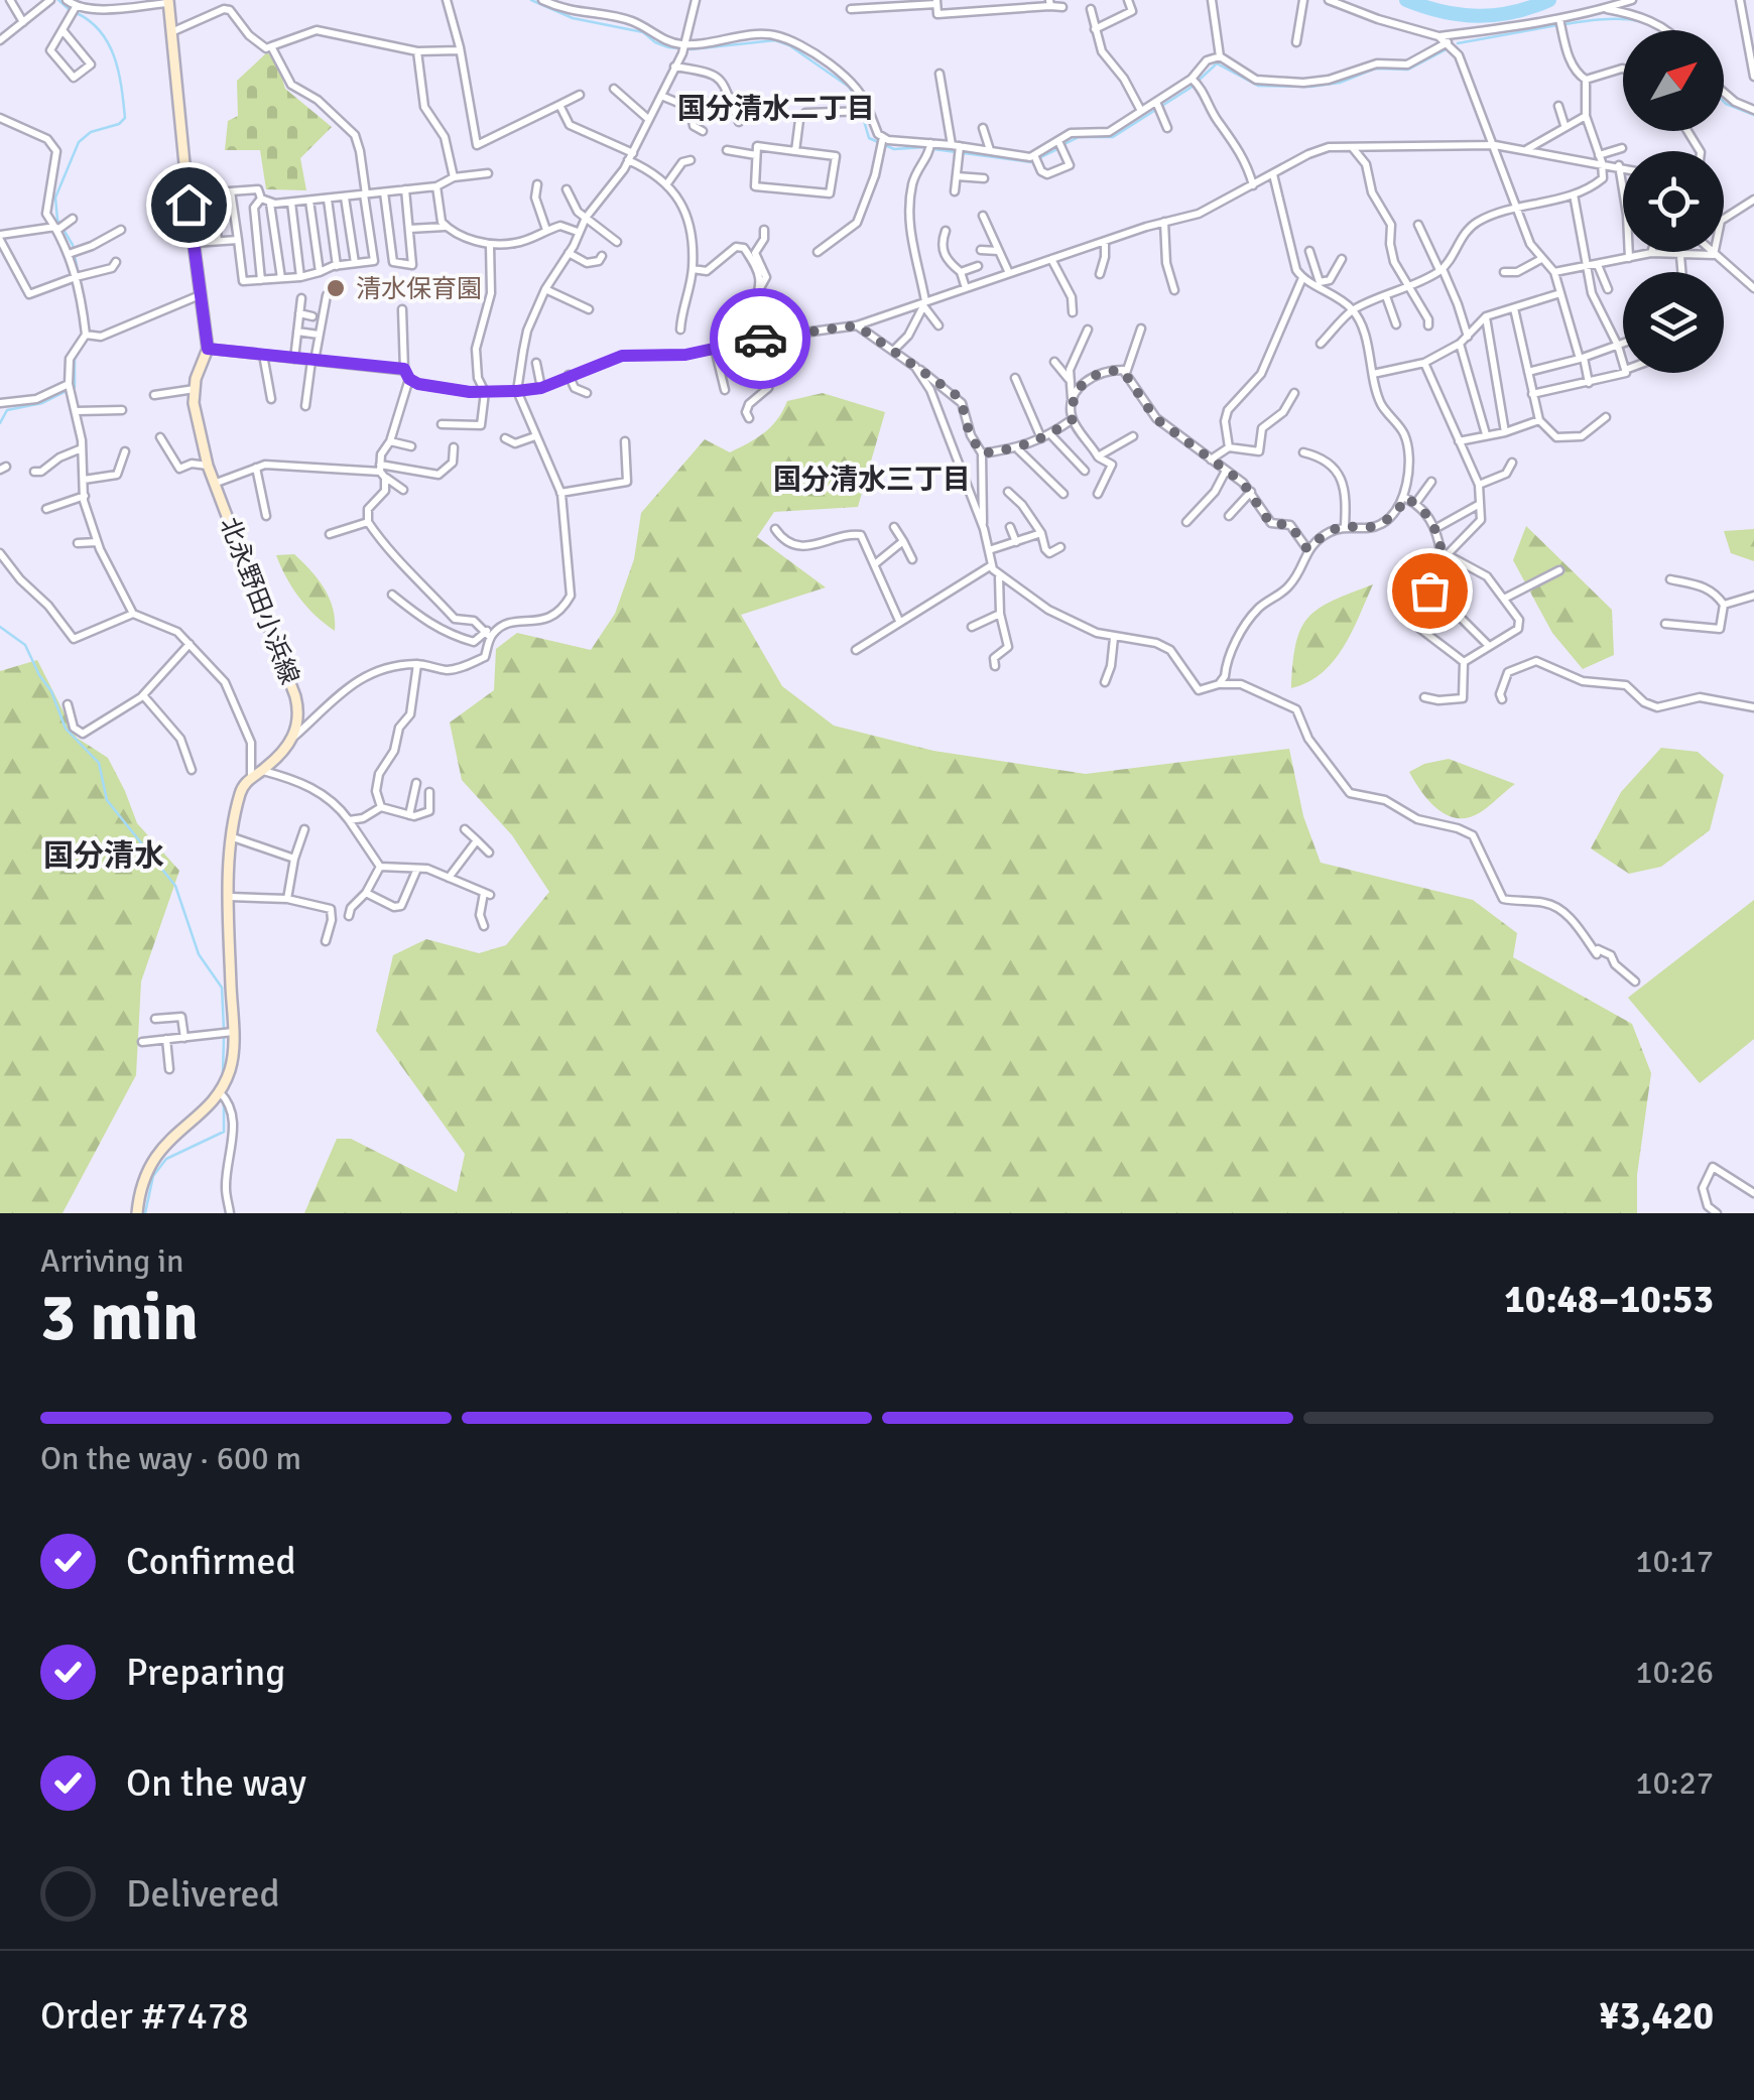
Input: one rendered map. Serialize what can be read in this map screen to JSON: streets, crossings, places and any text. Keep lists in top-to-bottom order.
{
  "streets": {
    "main road": ["北永野田小浜線"]
  },
  "districts": ["国分清水二丁目", "国分清水三丁目", "国分清水"],
  "places": ["清水保育園"],
  "north": "top right",
  "page": {
    "heading": ["3 min", "Arriving in", "10:48–10:53"],
    "panel": ["Order #7478", "¥3,420"],
    "bar": "On the way · 600 m",
    "list": [
      ["Confirmed", "10:17"],
      ["Preparing", "10:26"],
      ["On the way", "10:27"],
      "Delivered"
    ]
  }
}
